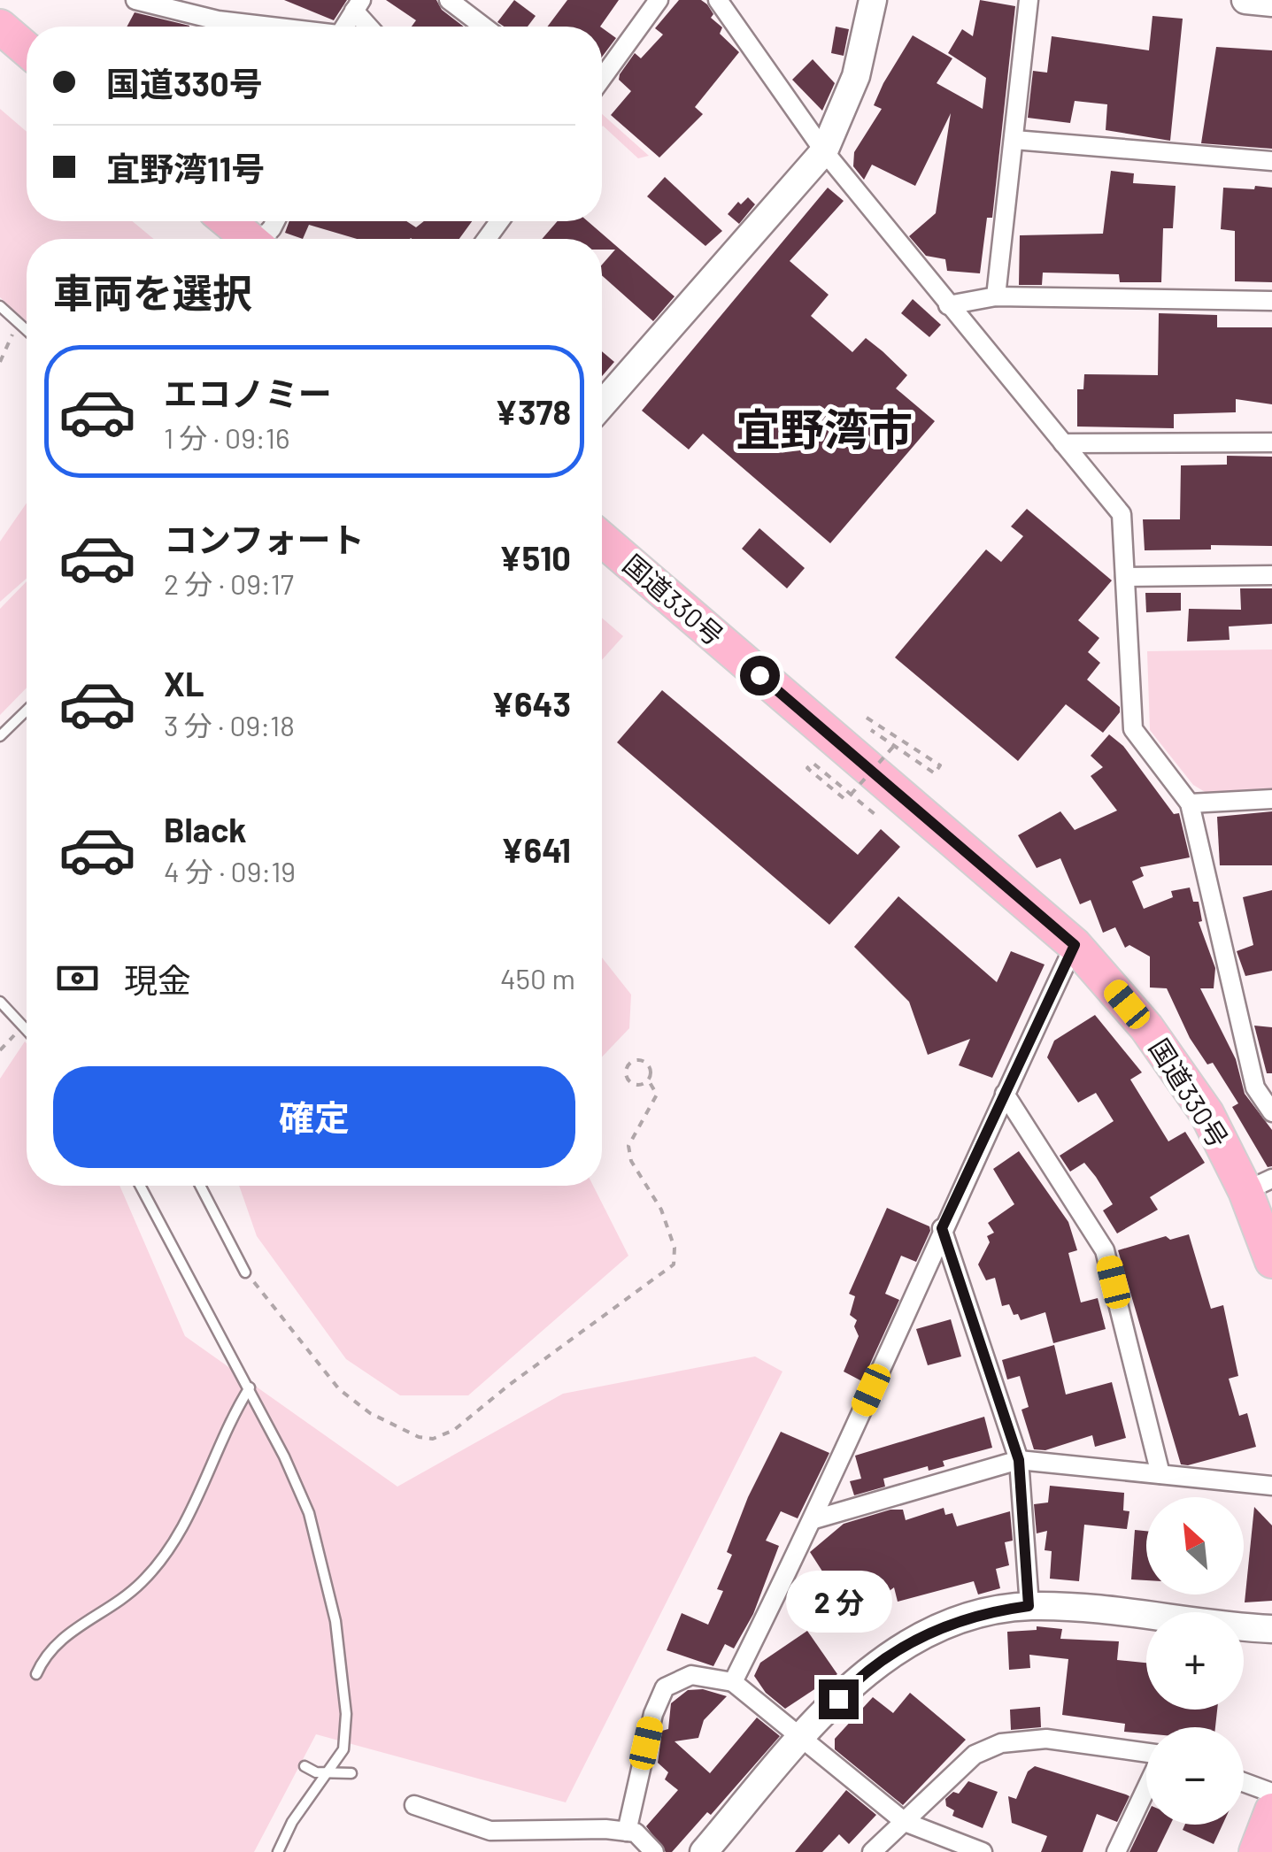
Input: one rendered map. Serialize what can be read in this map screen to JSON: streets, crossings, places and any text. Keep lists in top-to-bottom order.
{
  "streets": {
    "highway": ["国道330号"]
  },
  "districts": ["宜野湾市"],
  "north": "top left",
  "page": {
    "banner": ["国道330号", "宜野湾11号"],
    "heading": "車両を選択",
    "list": [
      {
        "name": "エコノミー",
        "note": "1 分 · 09:16",
        "value": "¥378"
      },
      {
        "name": "コンフォート",
        "note": "2 分 · 09:17",
        "value": "¥510"
      },
      {
        "name": "XL",
        "note": "3 分 · 09:18",
        "value": "¥643"
      },
      {
        "name": "Black",
        "note": "4 分 · 09:19",
        "value": "¥641"
      }
    ],
    "pay": ["現金", "450 m"],
    "buttons": "確定",
    "map_buttons": ["+", "−"],
    "bubble": "2 分"
  }
}
